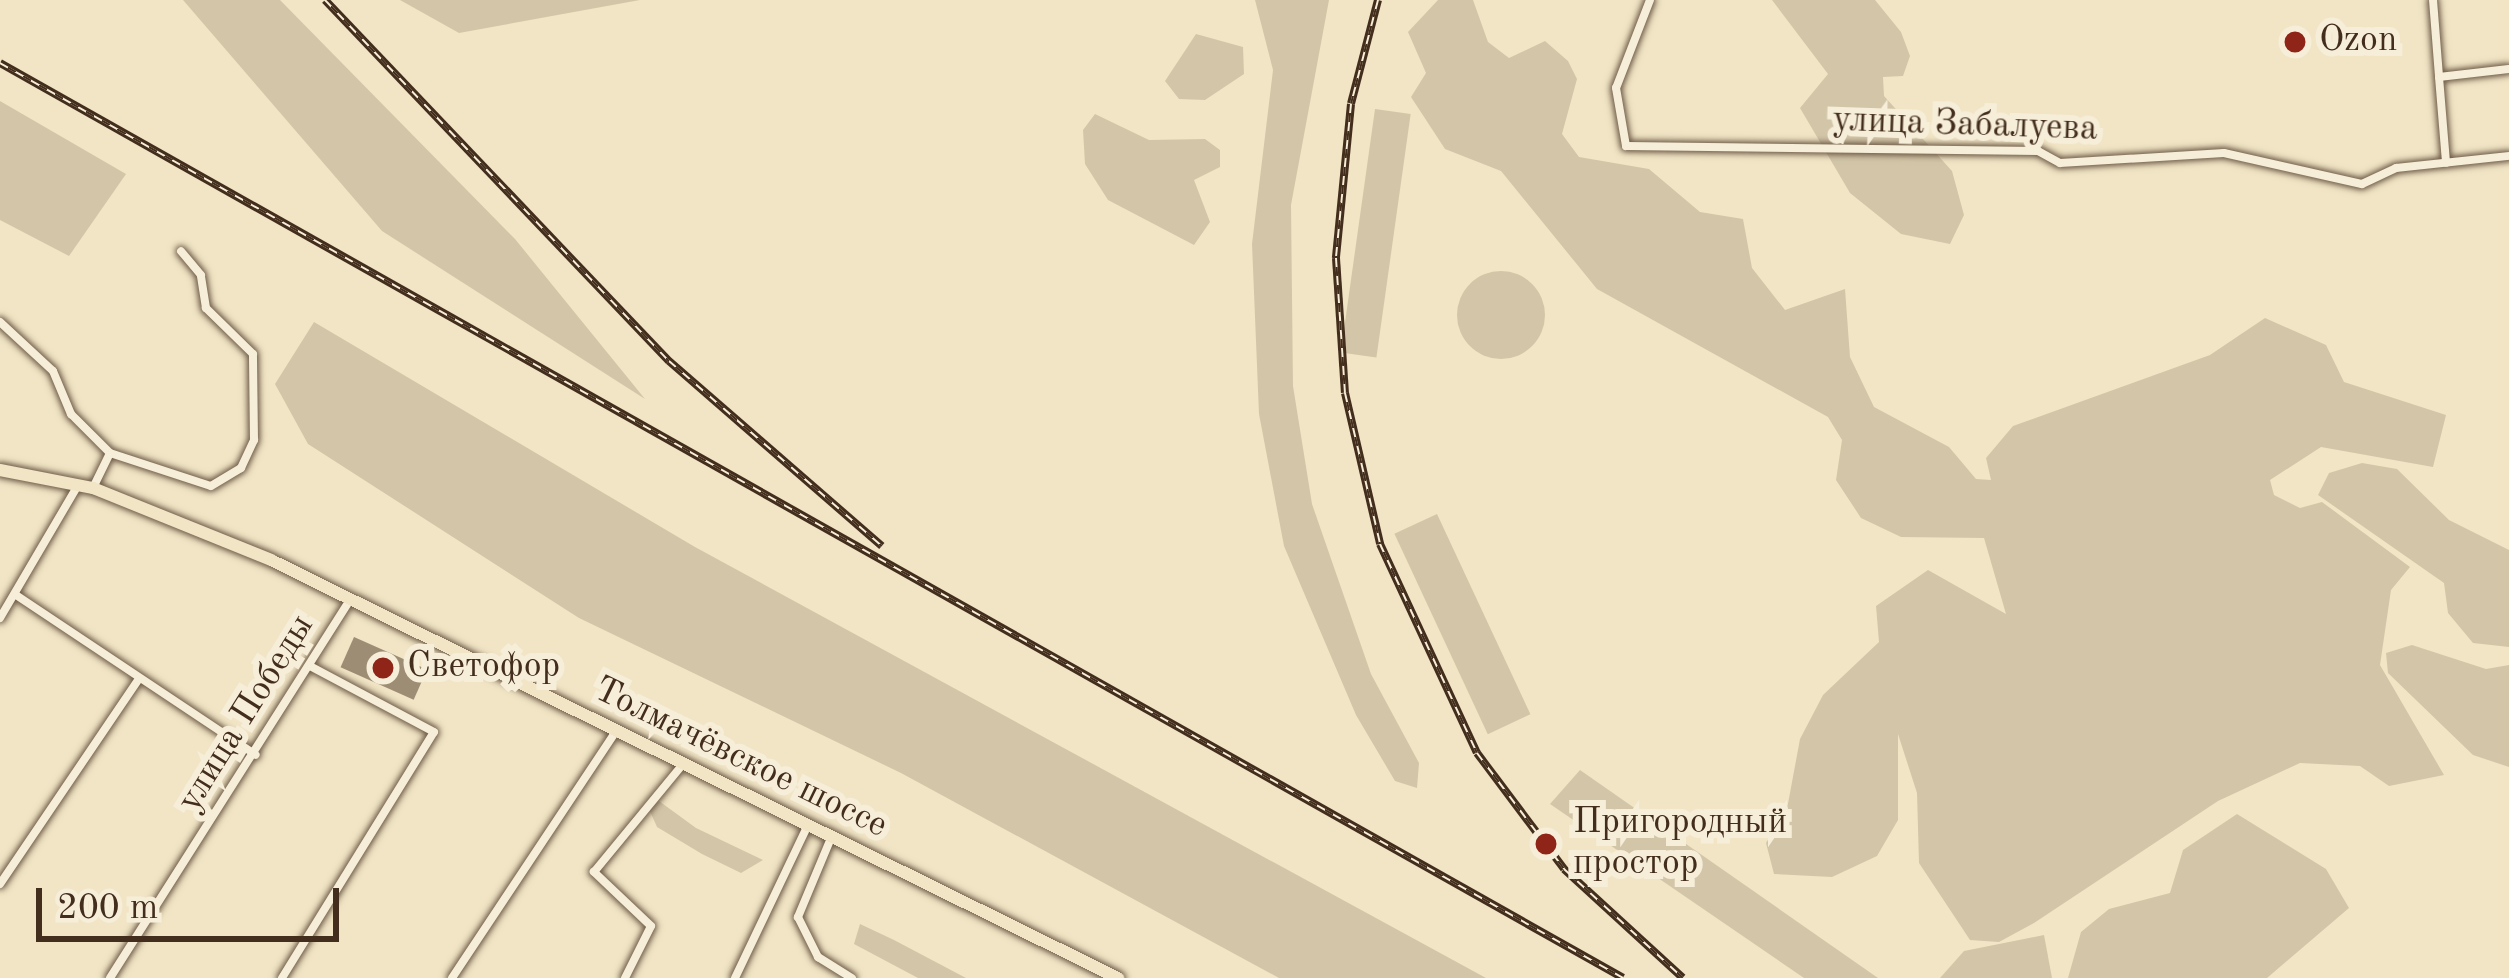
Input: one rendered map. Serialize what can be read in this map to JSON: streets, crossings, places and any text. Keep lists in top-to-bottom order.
{
  "streets": {
    "main road": ["Толмачёвское шоссе"],
    "street": ["улица Забалуева", "улица Победы"]
  },
  "crossings": [
    ["улица Победы", "Толмачёвское шоссе"]
  ],
  "places": ["Ozon", "Светофор", "Пригородный простор"],
  "scale_bar": "200 m"
}
